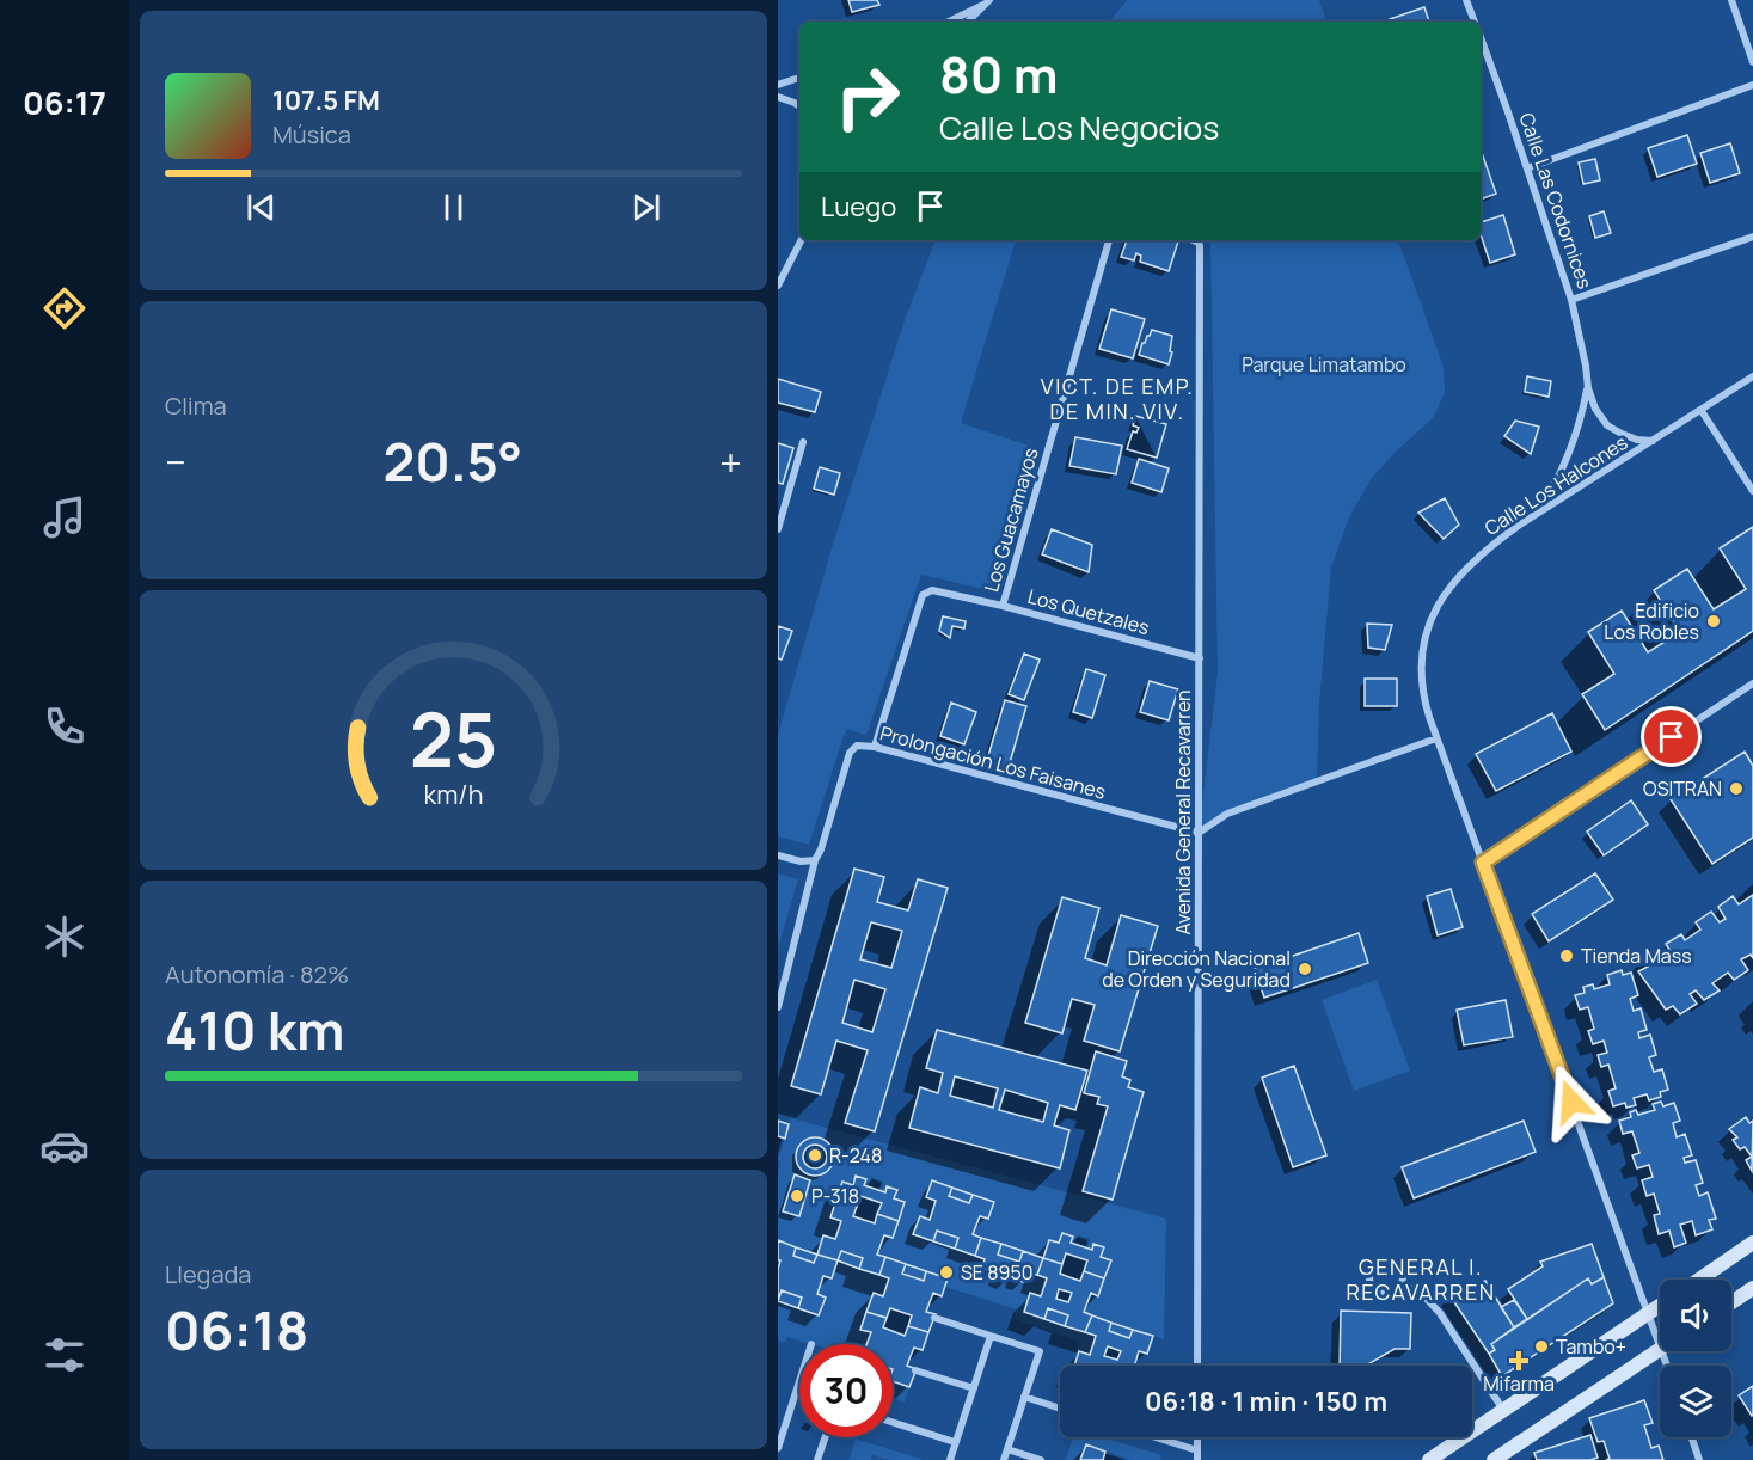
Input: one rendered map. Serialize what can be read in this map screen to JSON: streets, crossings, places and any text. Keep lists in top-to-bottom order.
{
  "streets": {
    "street": [
      "Calle Las Codornices",
      "Calle Los Halcones",
      "Los Guacamayos",
      "Los Quetzales",
      "Prolongación Los Faisanes",
      "Avenida General Recavarren"
    ]
  },
  "crossings": [
    ["Calle Las Codornices", "Calle Los Halcones"],
    ["Los Guacamayos", "Los Quetzales"],
    ["Los Quetzales", "Prolongación Los Faisanes"],
    ["Los Quetzales", "Avenida General Recavarren"],
    ["Prolongación Los Faisanes", "Avenida General Recavarren"]
  ],
  "districts": ["VICT. DE EMP. DE MIN. VIV.", "GENERAL I. RECAVARREN"],
  "parks": ["Parque Limatambo"],
  "places": {
    "other": [
      "Edificio Los Robles",
      "OSITRAN",
      "Tienda Mass",
      "Dirección Nacional de Orden y Seguridad",
      "R-248",
      "P-318",
      "SE 8950",
      "Tambo+"
    ],
    "health": ["Mifarma"]
  },
  "page": {
    "tabs": "06:17",
    "turn": ["80 m", "Calle Los Negocios"],
    "song": ["107.5 FM", "Música"],
    "then": "Luego",
    "tile": [
      "Clima",
      ["Autonomía · 82%", "410 km"],
      ["Llegada", "06:18"]
    ],
    "heat": ["−", "20.5°", "+"],
    "limit": "30",
    "trip": "06:18 · 1 min · 150 m",
    "gauge": ["25", "km/h"]
  }
}
